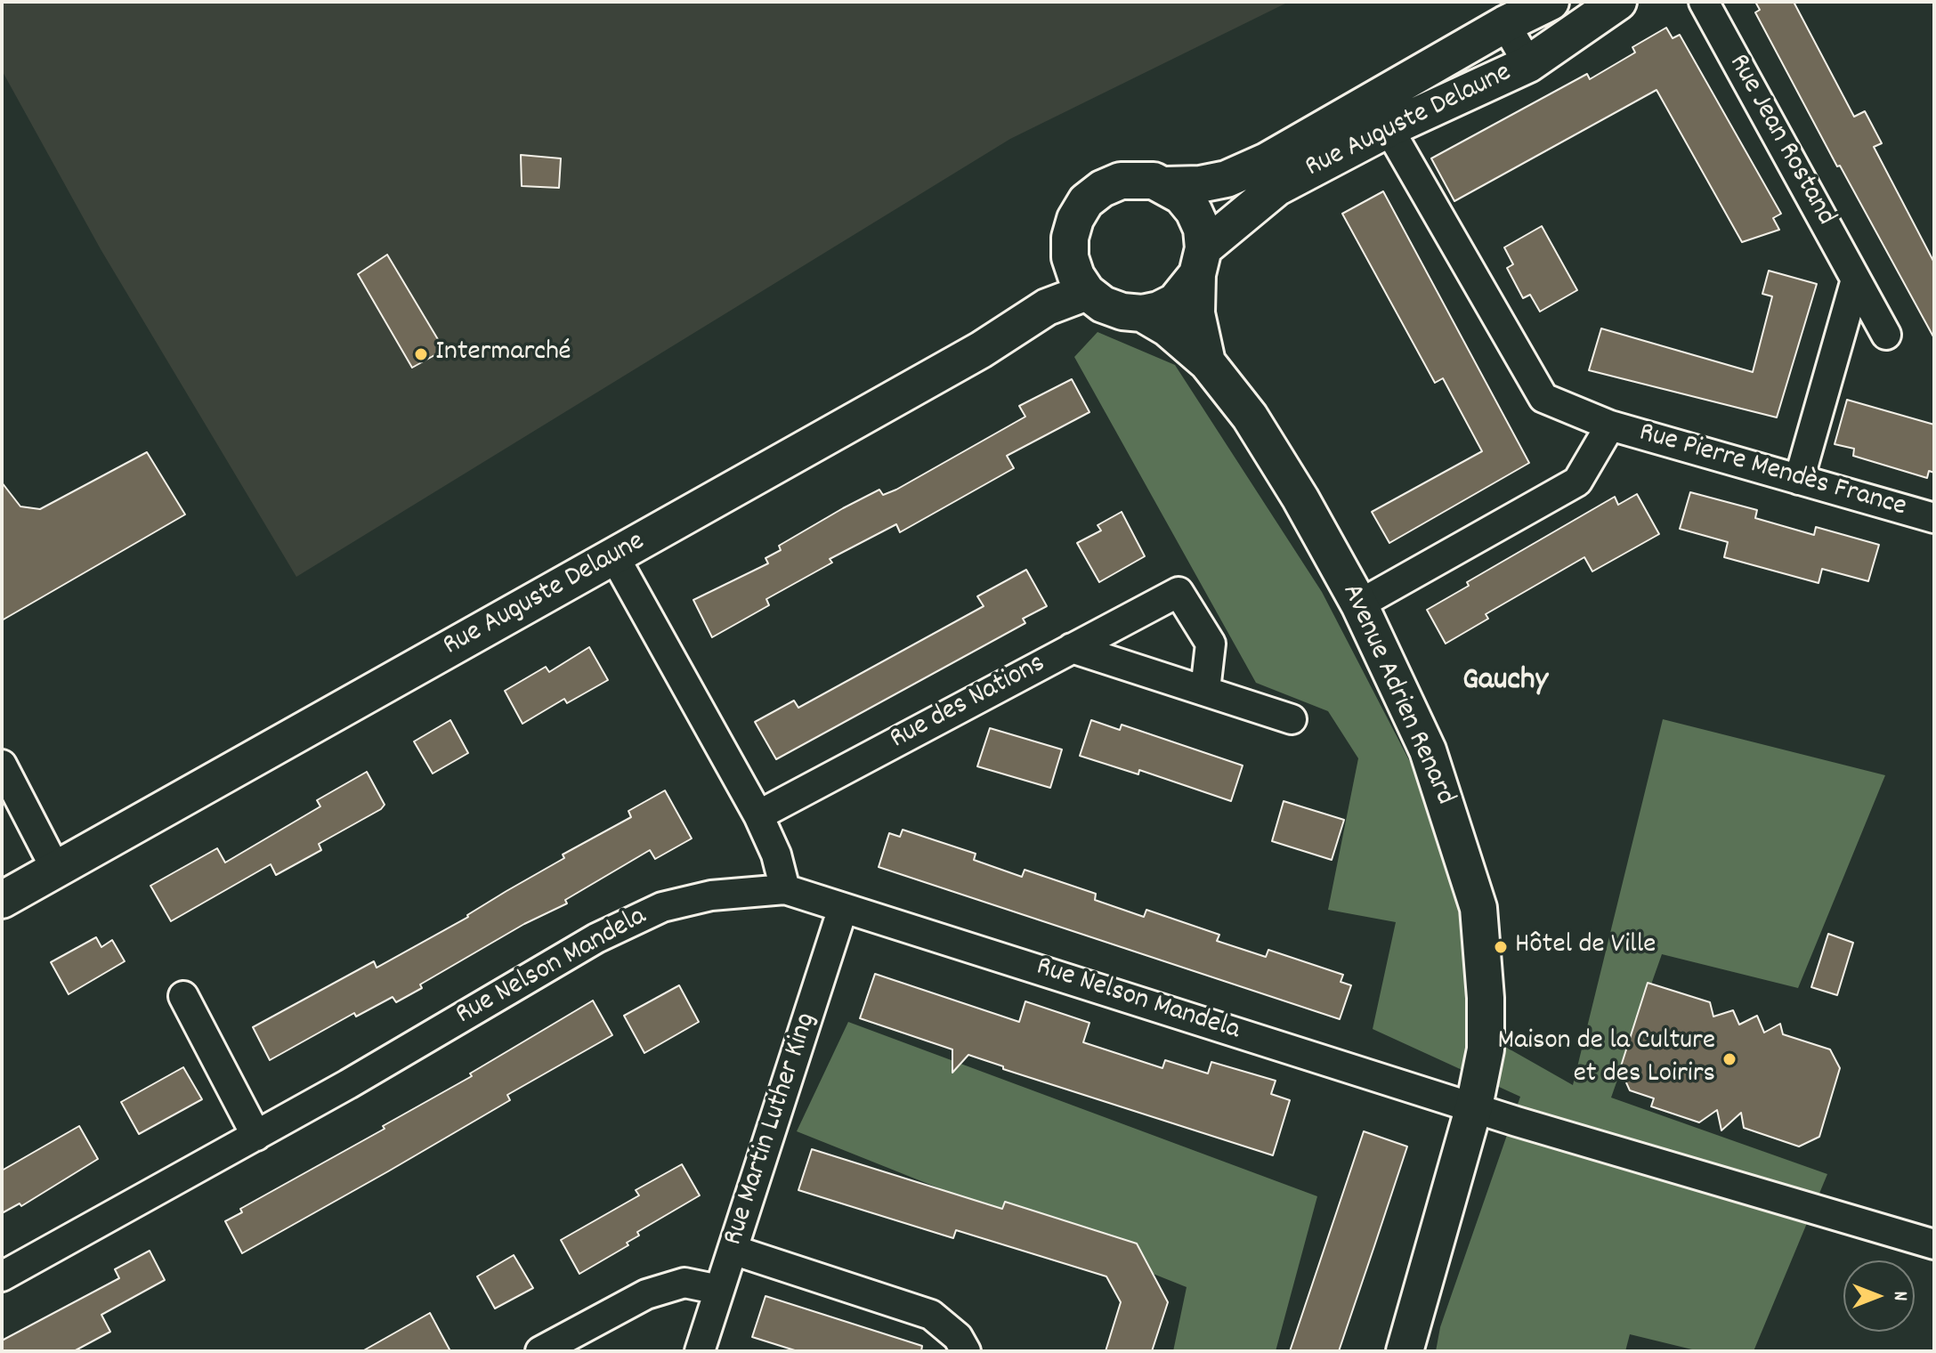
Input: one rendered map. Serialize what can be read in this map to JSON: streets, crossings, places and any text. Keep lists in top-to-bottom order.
{
  "streets": {
    "street": [
      "Rue Auguste Delaune",
      "Rue Jean Rostand",
      "Rue Pierre Mendès France",
      "Avenue Adrien Renard",
      "Rue des Nations",
      "Rue Nelson Mandela",
      "Rue Martin Luther King"
    ]
  },
  "crossings": [
    ["Rue Auguste Delaune", "Rue Pierre Mendès France"],
    ["Rue Auguste Delaune", "Avenue Adrien Renard"],
    ["Rue Pierre Mendès France", "Avenue Adrien Renard"],
    ["Avenue Adrien Renard", "Rue Nelson Mandela"],
    ["Rue Nelson Mandela", "Rue Martin Luther King"]
  ],
  "districts": ["Gauchy"],
  "places": ["Intermarché", "Hôtel de Ville", "Maison de la Culture et des Loirirs"],
  "north": "right"
}
